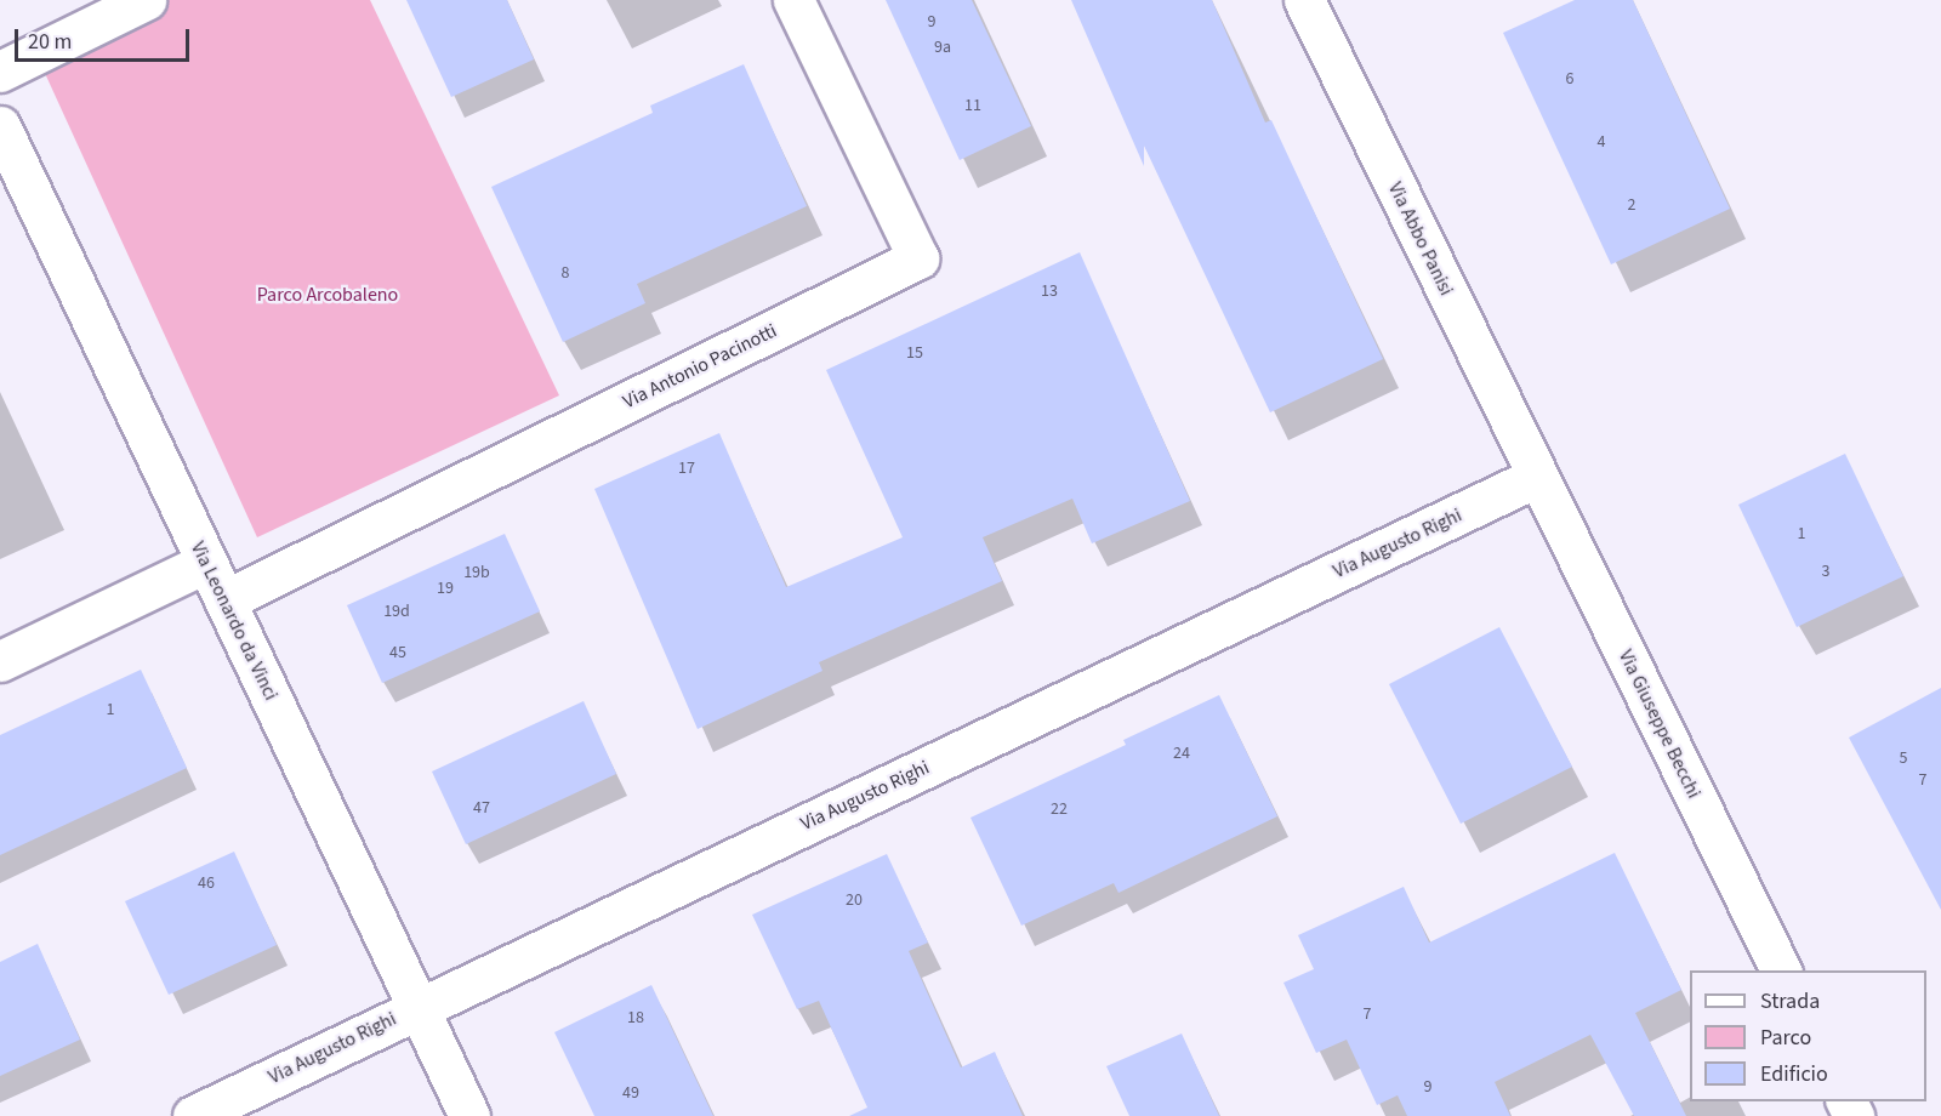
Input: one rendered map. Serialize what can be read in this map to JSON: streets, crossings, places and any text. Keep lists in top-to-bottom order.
{
  "streets": {
    "street": [
      "Via Abbo Panisi",
      "Via Antonio Pacinotti",
      "Via Augusto Righi",
      "Via Leonardo da Vinci",
      "Via Giuseppe Becchi"
    ]
  },
  "crossings": [
    ["Via Abbo Panisi", "Via Augusto Righi"],
    ["Via Abbo Panisi", "Via Giuseppe Becchi"],
    ["Via Antonio Pacinotti", "Via Leonardo da Vinci"],
    ["Via Augusto Righi", "Via Leonardo da Vinci"],
    ["Via Augusto Righi", "Via Giuseppe Becchi"]
  ],
  "parks": ["Parco Arcobaleno"],
  "house_numbers": [
    "9",
    "9a",
    "6",
    "11",
    "4",
    "2",
    "8",
    "13",
    "15",
    "17",
    "1",
    "3",
    "19b",
    "19",
    "19d",
    "45",
    "1",
    "24",
    "5",
    "7",
    "47",
    "22",
    "46",
    "20",
    "7",
    "18",
    "9",
    "49"
  ],
  "legend": ["Strada", "Parco", "Edificio"],
  "scale_bar": "20 m"
}
